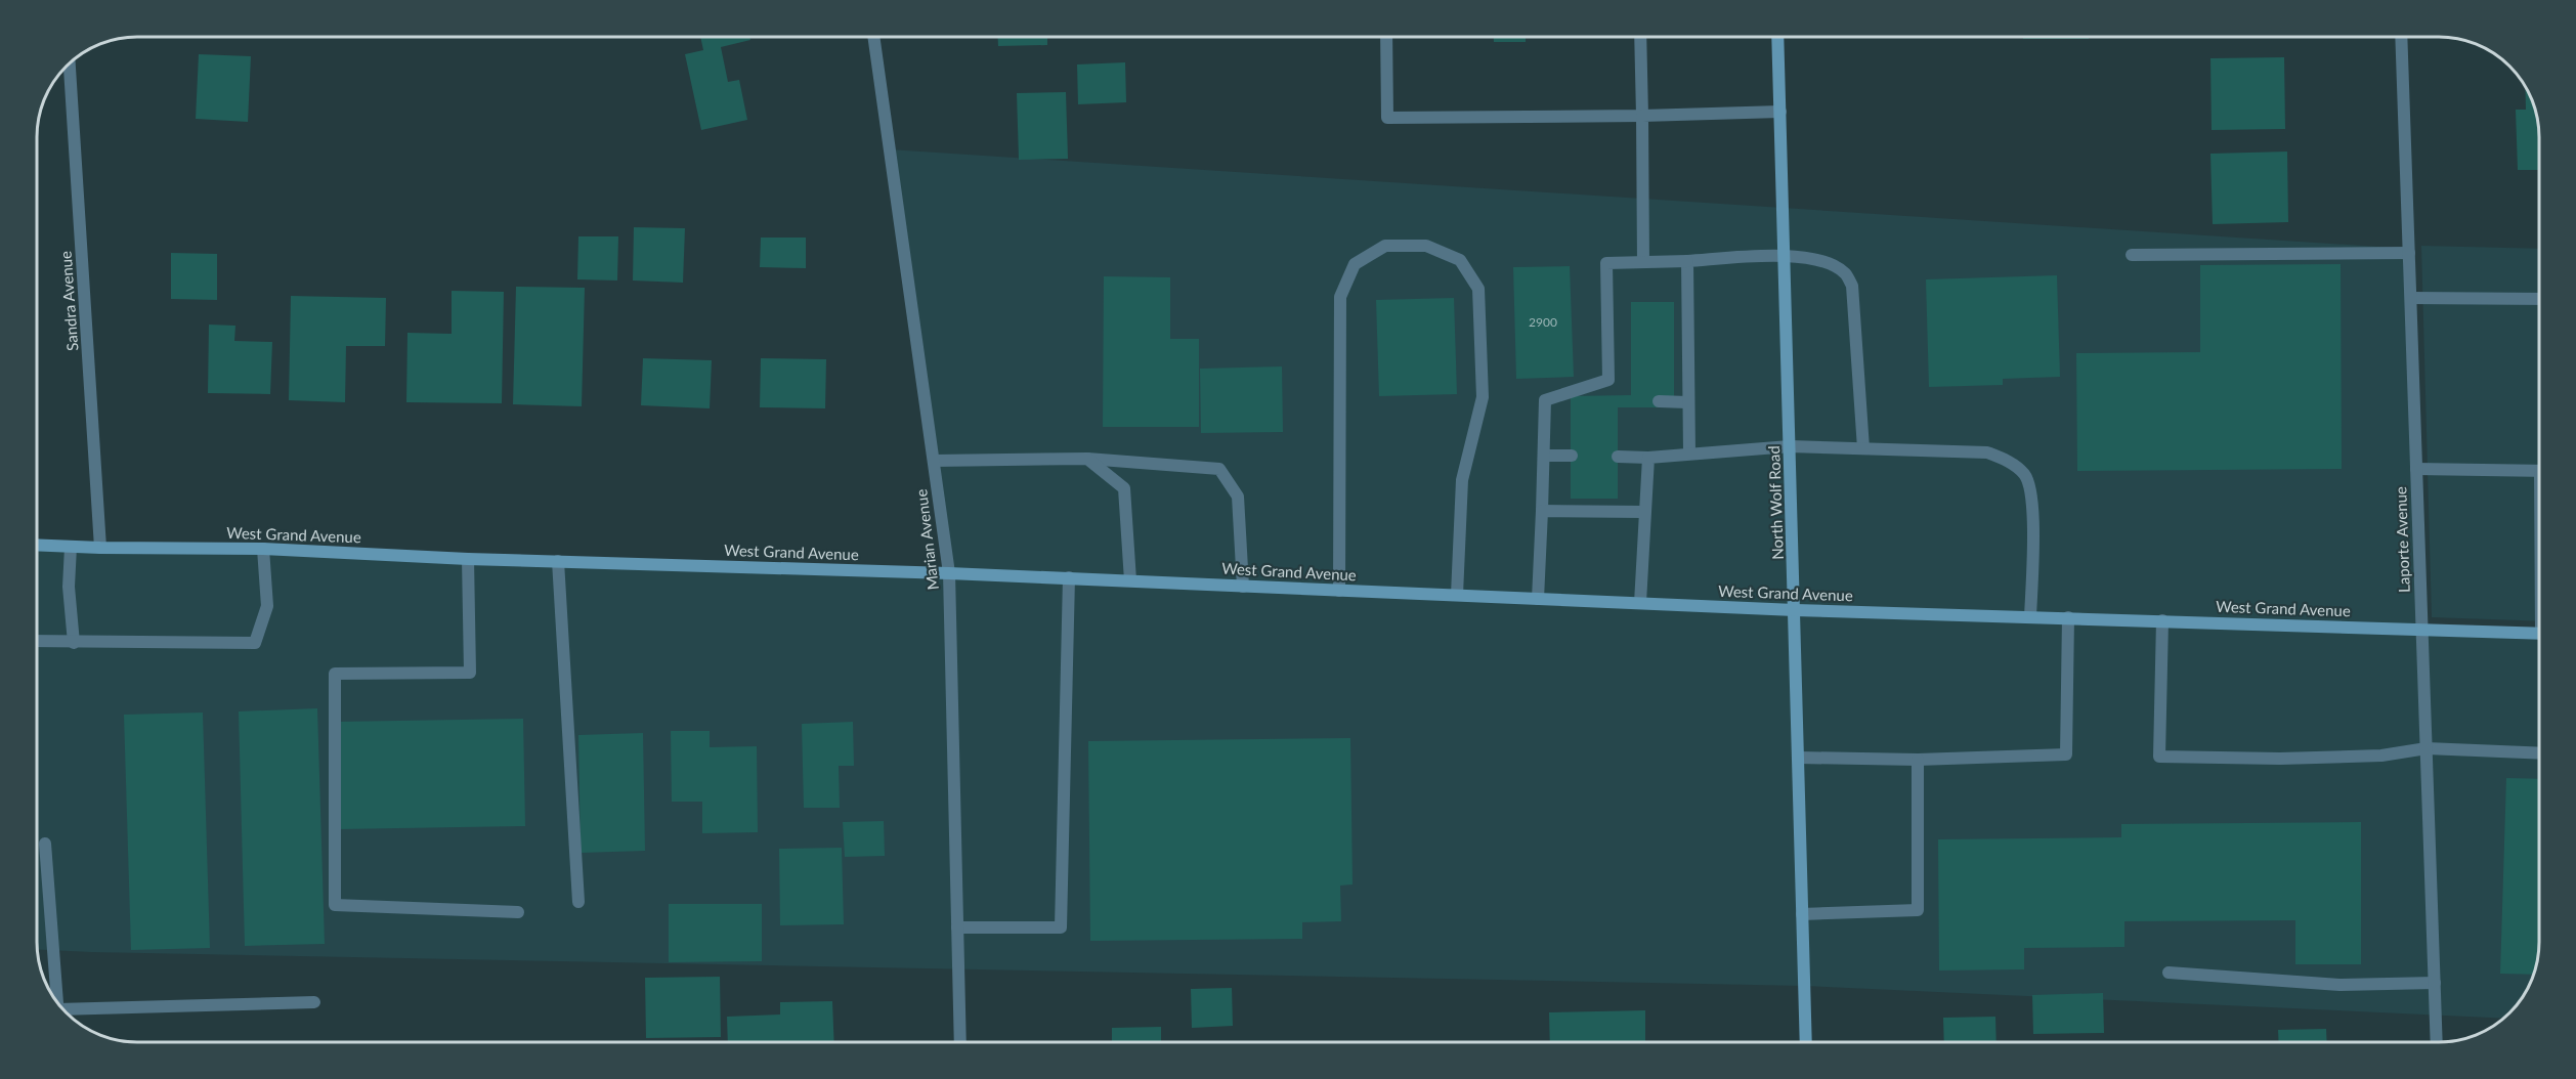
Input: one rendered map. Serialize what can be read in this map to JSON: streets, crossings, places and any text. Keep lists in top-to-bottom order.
{
  "streets": {
    "main road": ["North Wolf Road", "West Grand Avenue"],
    "street": ["Sandra Avenue", "Marian Avenue", "Laporte Avenue"]
  },
  "crossings": [
    ["Sandra Avenue", "West Grand Avenue"],
    ["North Wolf Road", "West Grand Avenue"],
    ["West Grand Avenue", "Marian Avenue"],
    ["West Grand Avenue", "Laporte Avenue"]
  ],
  "house_numbers": ["2900"]
}
